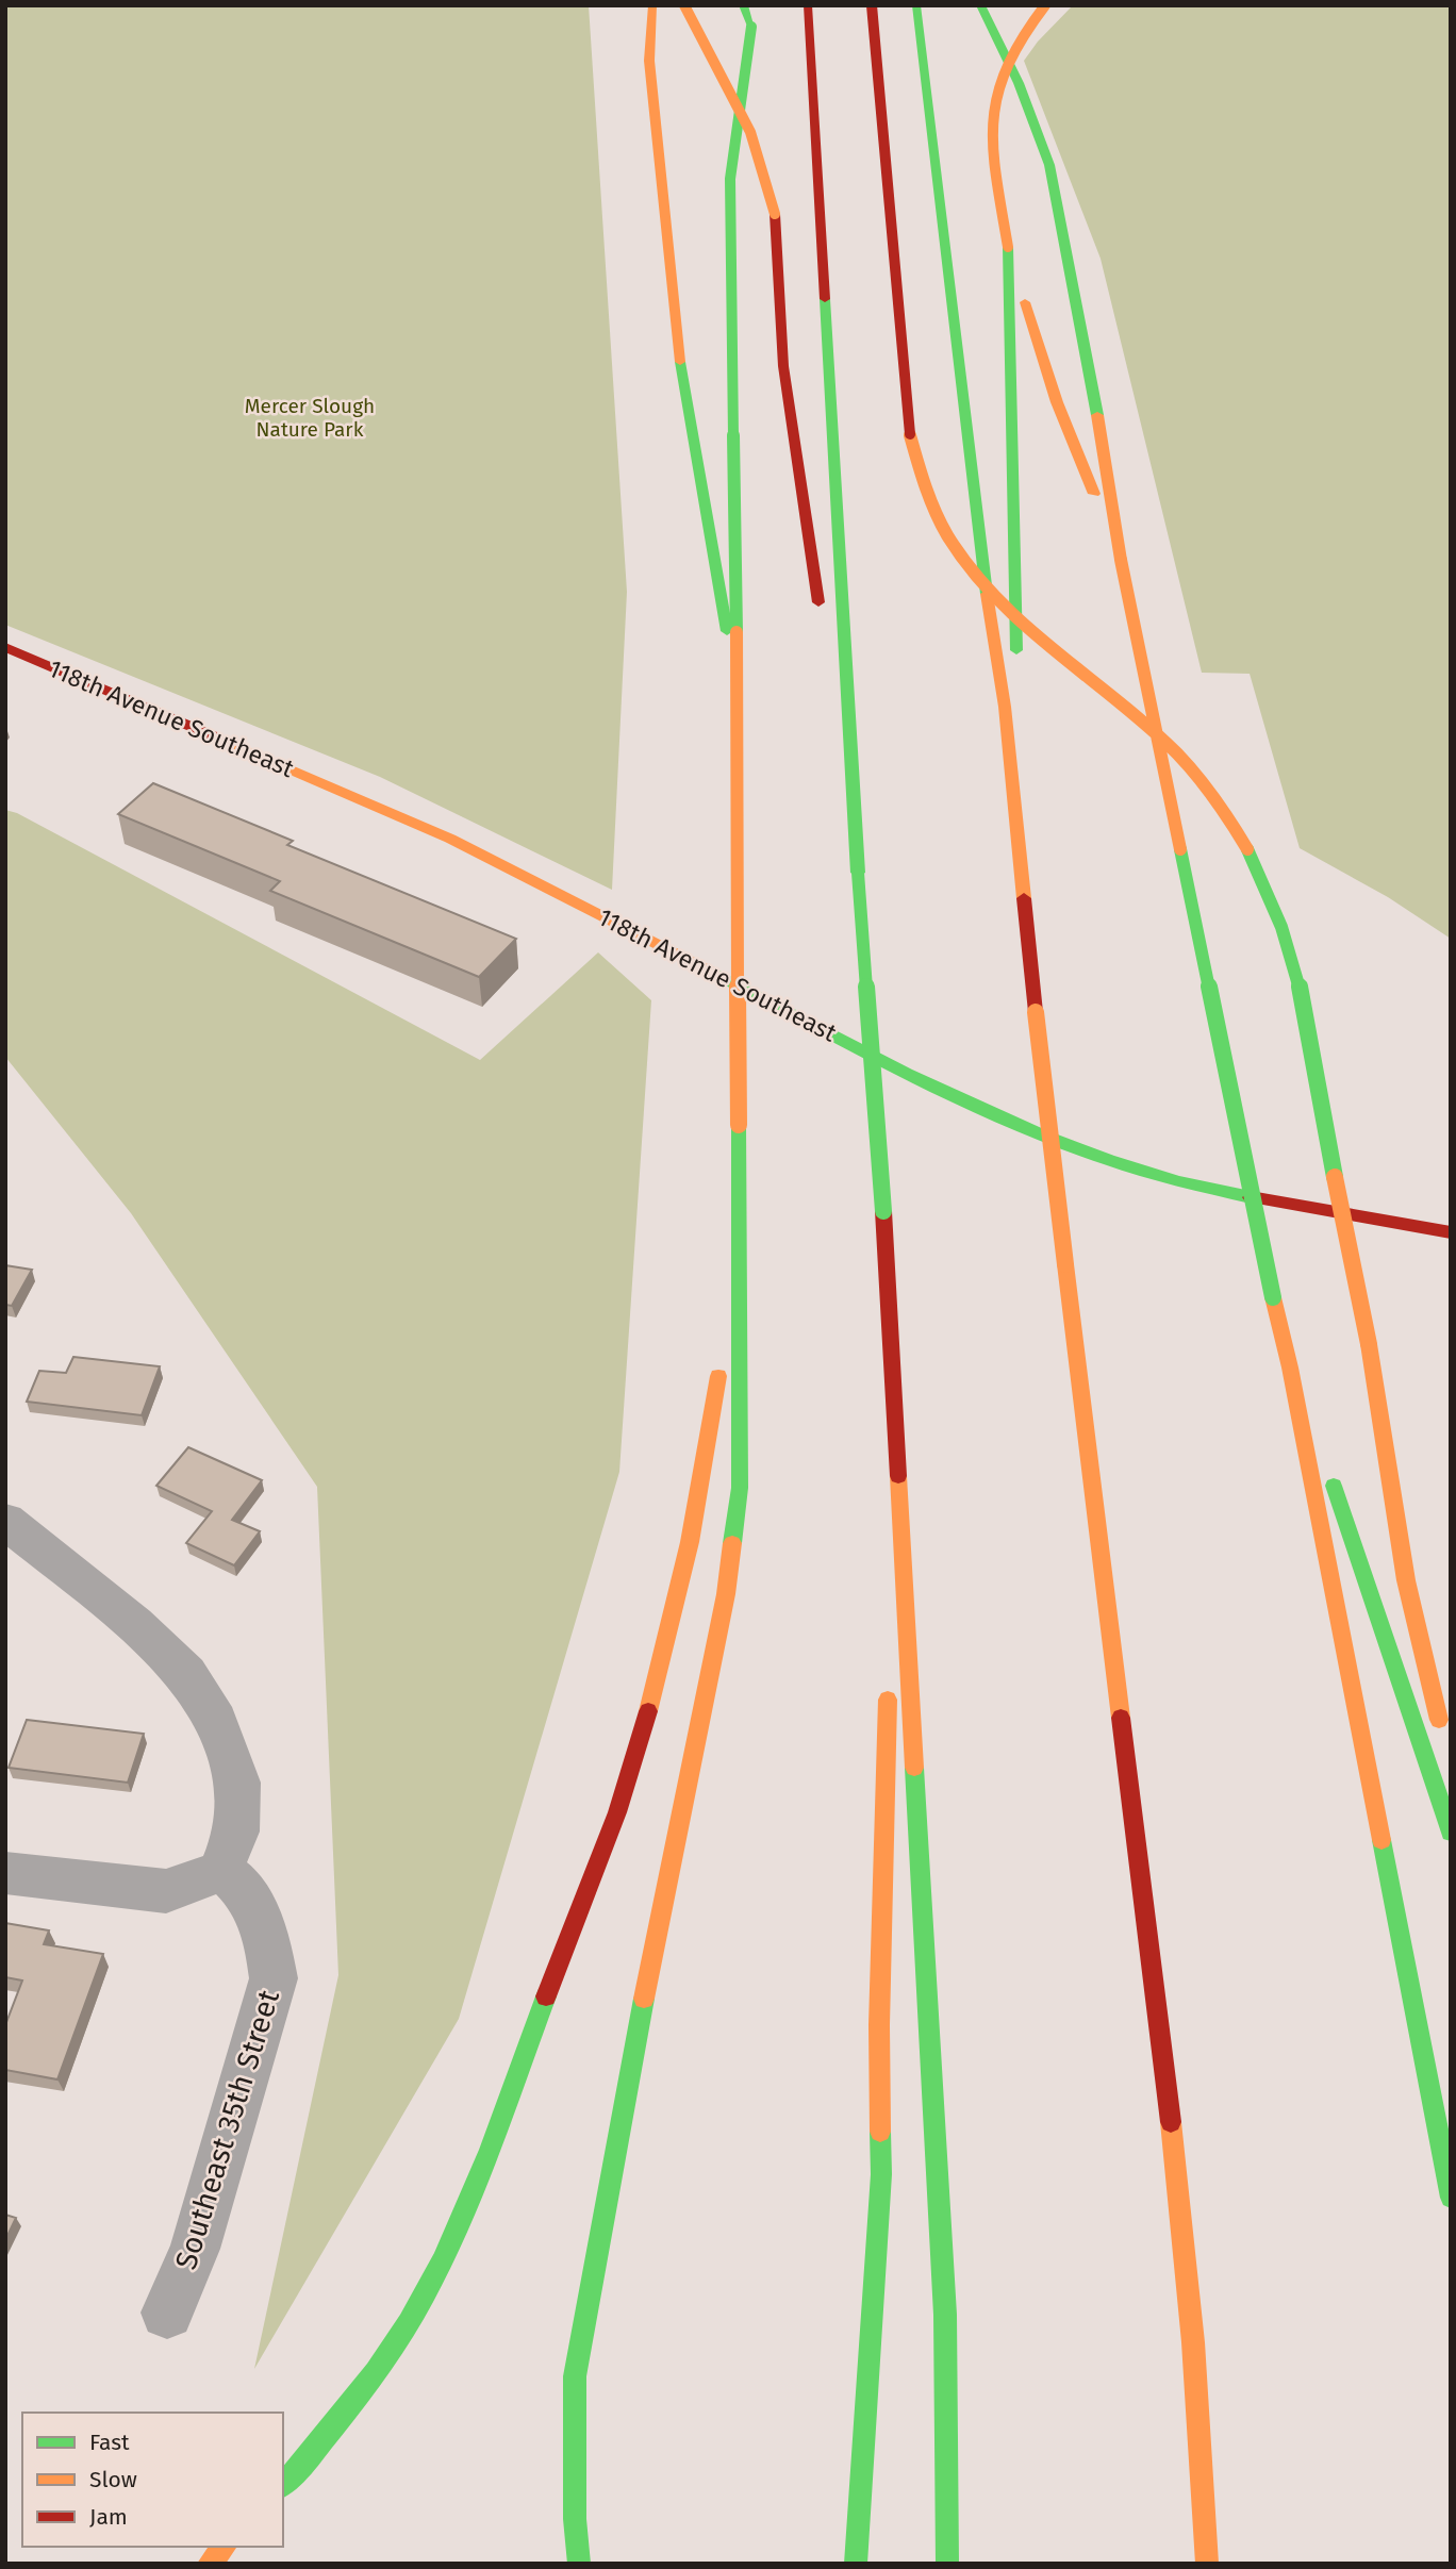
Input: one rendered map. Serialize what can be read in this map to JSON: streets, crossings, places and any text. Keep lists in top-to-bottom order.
{
  "streets": {
    "main road": ["118th Avenue Southeast"],
    "street": ["Southeast 35th Street"]
  },
  "parks": ["Mercer Slough Nature Park"],
  "legend": ["Fast", "Slow", "Jam"]
}
